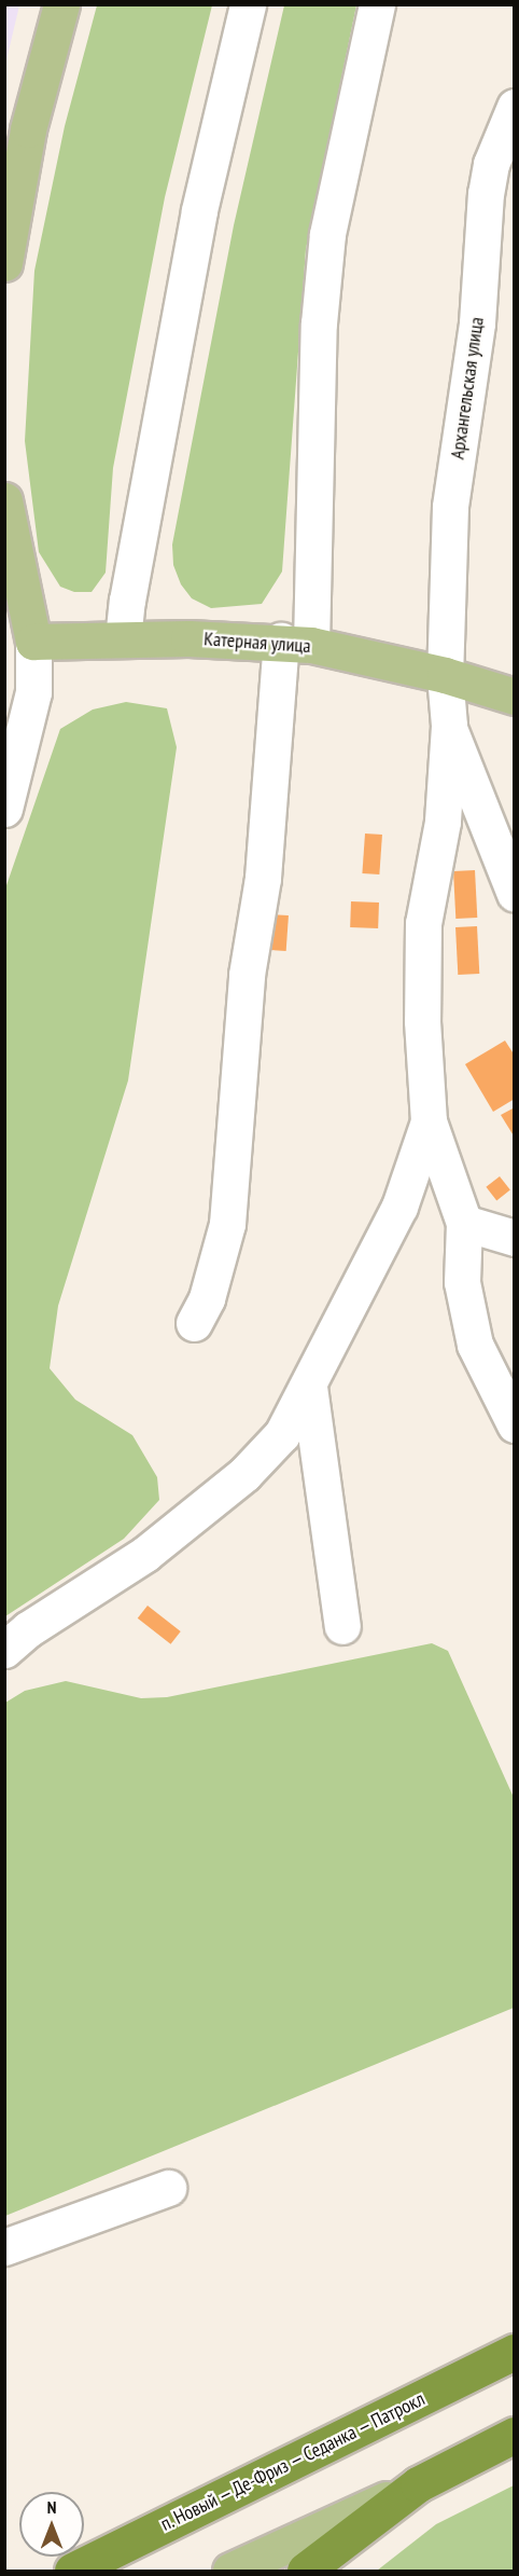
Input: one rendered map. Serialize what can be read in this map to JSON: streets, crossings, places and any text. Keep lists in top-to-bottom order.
{
  "streets": {
    "highway": ["п. Новый — Де-Фриз — Седанка — Патрокл"],
    "main road": ["Катерная улица"],
    "street": ["Архангельская улица"]
  },
  "crossings": [
    ["Архангельская улица", "Катерная улица"]
  ],
  "north": "top"
}
